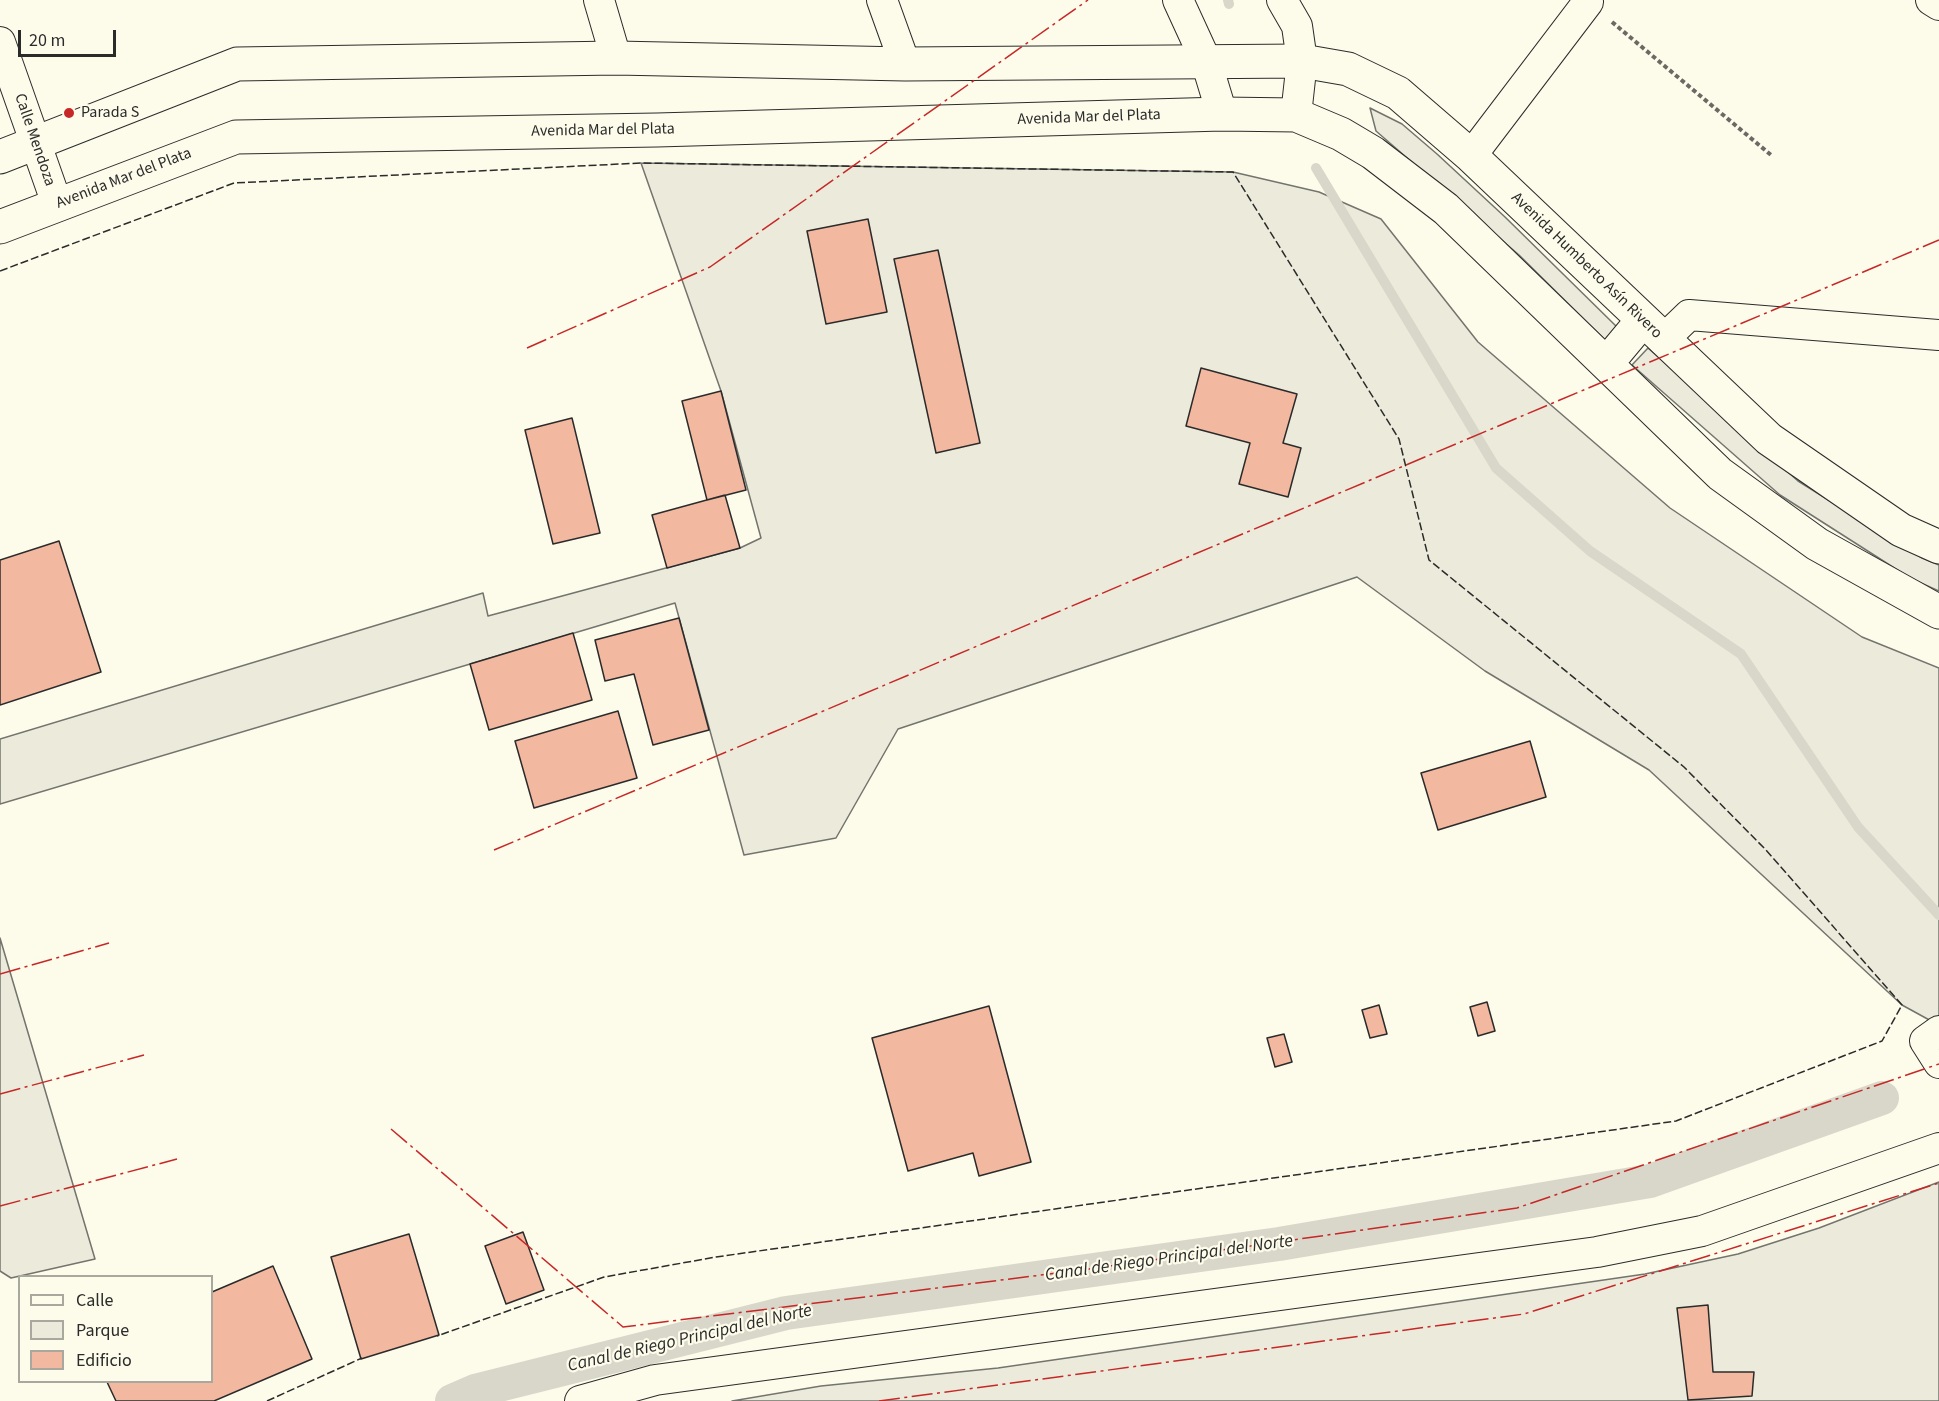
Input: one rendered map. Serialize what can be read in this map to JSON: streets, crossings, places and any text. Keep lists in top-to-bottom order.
{
  "streets": {
    "street": ["Avenida Mar del Plata", "Calle Mendoza", "Avenida Humberto Asín Rivero"]
  },
  "crossings": [
    ["Avenida Mar del Plata", "Calle Mendoza"]
  ],
  "water": ["Canal de Riego Principal del Norte"],
  "places": ["Parada S"],
  "legend": ["Calle", "Parque", "Edificio"],
  "scale_bar": "20 m"
}
